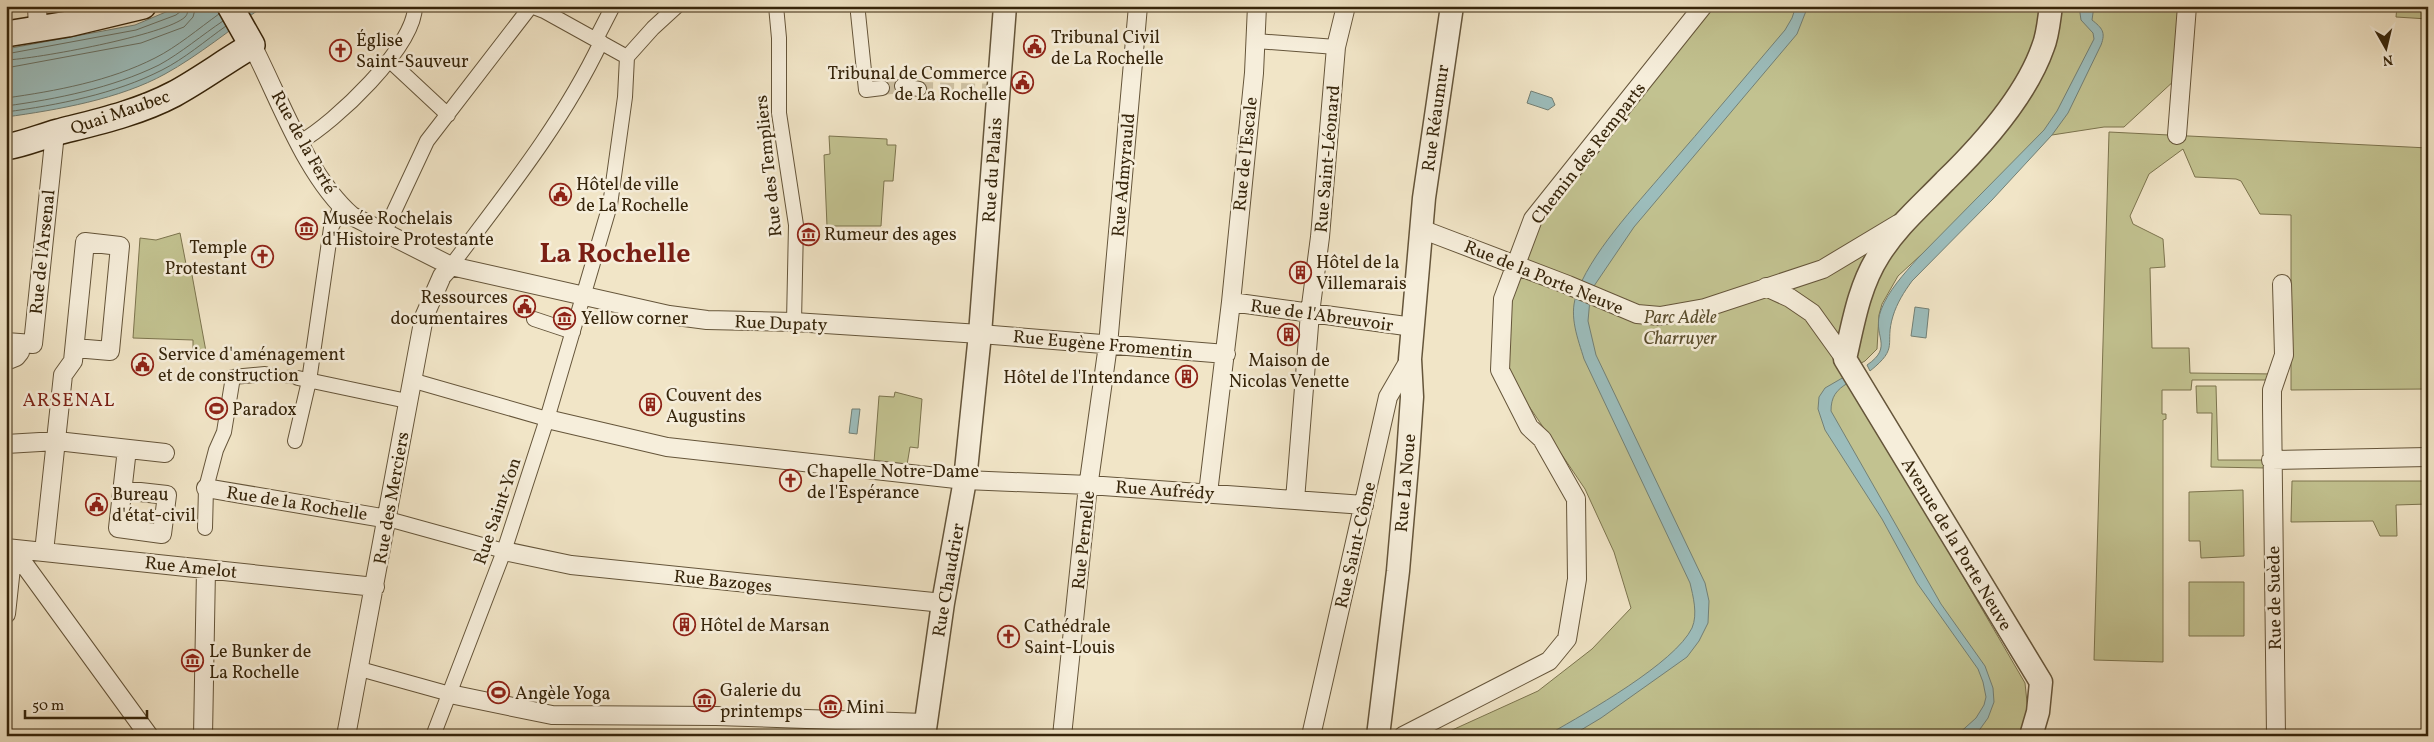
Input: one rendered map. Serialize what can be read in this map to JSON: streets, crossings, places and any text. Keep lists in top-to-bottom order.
{
  "streets": {
    "main road": ["Quai Maubec"],
    "street": [
      "Rue Réaumur",
      "Rue de la Ferté",
      "Chemin des Remparts",
      "Rue de l'Escale",
      "Rue Saint-Léonard",
      "Rue des Templiers",
      "Rue du Palais",
      "Rue Admyrauld",
      "Rue de l'Arsenal",
      "Rue de la Porte Neuve",
      "Rue de l'Abreuvoir",
      "Rue Dupaty",
      "Rue Eugène Fromentin",
      "Rue La Noue",
      "Rue Aufrédy",
      "Rue des Merciers",
      "Rue de la Rochelle",
      "Rue Saint-Yon",
      "Rue Pernelle",
      "Avenue de la Porte Neuve",
      "Rue Saint-Côme",
      "Rue Amelot",
      "Rue Chaudrier",
      "Rue Bazoges",
      "Rue de Suède"
    ]
  },
  "crossings": [
    ["Quai Maubec", "Rue de la Ferté"],
    ["Quai Maubec", "Rue de l'Arsenal"],
    ["Rue Réaumur", "Rue de la Porte Neuve"],
    ["Rue Réaumur", "Rue La Noue"],
    ["Rue de la Ferté", "Rue Dupaty"],
    ["Rue de la Ferté", "Rue des Merciers"],
    ["Chemin des Remparts", "Rue de la Porte Neuve"],
    ["Rue de l'Escale", "Rue de l'Abreuvoir"],
    ["Rue de l'Escale", "Rue Eugène Fromentin"],
    ["Rue de l'Escale", "Rue Aufrédy"],
    ["Rue Saint-Léonard", "Rue de l'Abreuvoir"],
    ["Rue Saint-Léonard", "Rue Aufrédy"],
    ["Rue des Templiers", "Rue Dupaty"],
    ["Rue du Palais", "Rue Dupaty"],
    ["Rue du Palais", "Rue Eugène Fromentin"],
    ["Rue du Palais", "Rue Chaudrier"],
    ["Rue Admyrauld", "Rue Eugène Fromentin"],
    ["Rue Admyrauld", "Rue Pernelle"],
    ["Rue de la Porte Neuve", "Rue La Noue"],
    ["Rue de l'Abreuvoir", "Rue La Noue"],
    ["Rue Dupaty", "Rue Eugène Fromentin"],
    ["Rue Dupaty", "Rue des Merciers"],
    ["Rue Dupaty", "Rue Saint-Yon"],
    ["Rue Dupaty", "Rue Chaudrier"],
    ["Rue Eugène Fromentin", "Rue Pernelle"],
    ["Rue Eugène Fromentin", "Rue Chaudrier"],
    ["Rue La Noue", "Rue Saint-Côme"],
    ["Rue Aufrédy", "Rue Saint-Yon"],
    ["Rue Aufrédy", "Rue Pernelle"],
    ["Rue Aufrédy", "Rue Saint-Côme"],
    ["Rue Aufrédy", "Rue Chaudrier"],
    ["Rue des Merciers", "Rue de la Rochelle"],
    ["Rue des Merciers", "Rue Amelot"],
    ["Rue Saint-Yon", "Rue Bazoges"],
    ["Rue Chaudrier", "Rue Bazoges"]
  ],
  "districts": ["La Rochelle", "ARSENAL"],
  "parks": ["Parc Adèle Charruyer"],
  "places": {
    "public building": [
      "Tribunal Civil de La Rochelle",
      "Tribunal de Commerce de La Rochelle",
      "Hôtel de ville de La Rochelle",
      "Ressources documentaires",
      "Service d'aménagement et de construction",
      "Bureau d'état-civil"
    ],
    "church": [
      "Église Saint-Sauveur",
      "Temple Protestant",
      "Chapelle Notre-Dame de l'Espérance",
      "Cathédrale Saint-Louis"
    ],
    "museum": [
      "Musée Rochelais d'Histoire Protestante",
      "Rumeur des ages",
      "Yellow corner",
      "Le Bunker de La Rochelle",
      "Galerie du printemps",
      "Mini"
    ],
    "building": [
      "Hôtel de la Villemarais",
      "Maison de Nicolas Venette",
      "Hôtel de l'Intendance",
      "Couvent des Augustins",
      "Hôtel de Marsan"
    ],
    "sports": ["Paradox", "Angèle Yoga"]
  },
  "scale_bar": "50 m",
  "north": "bottom"
}
